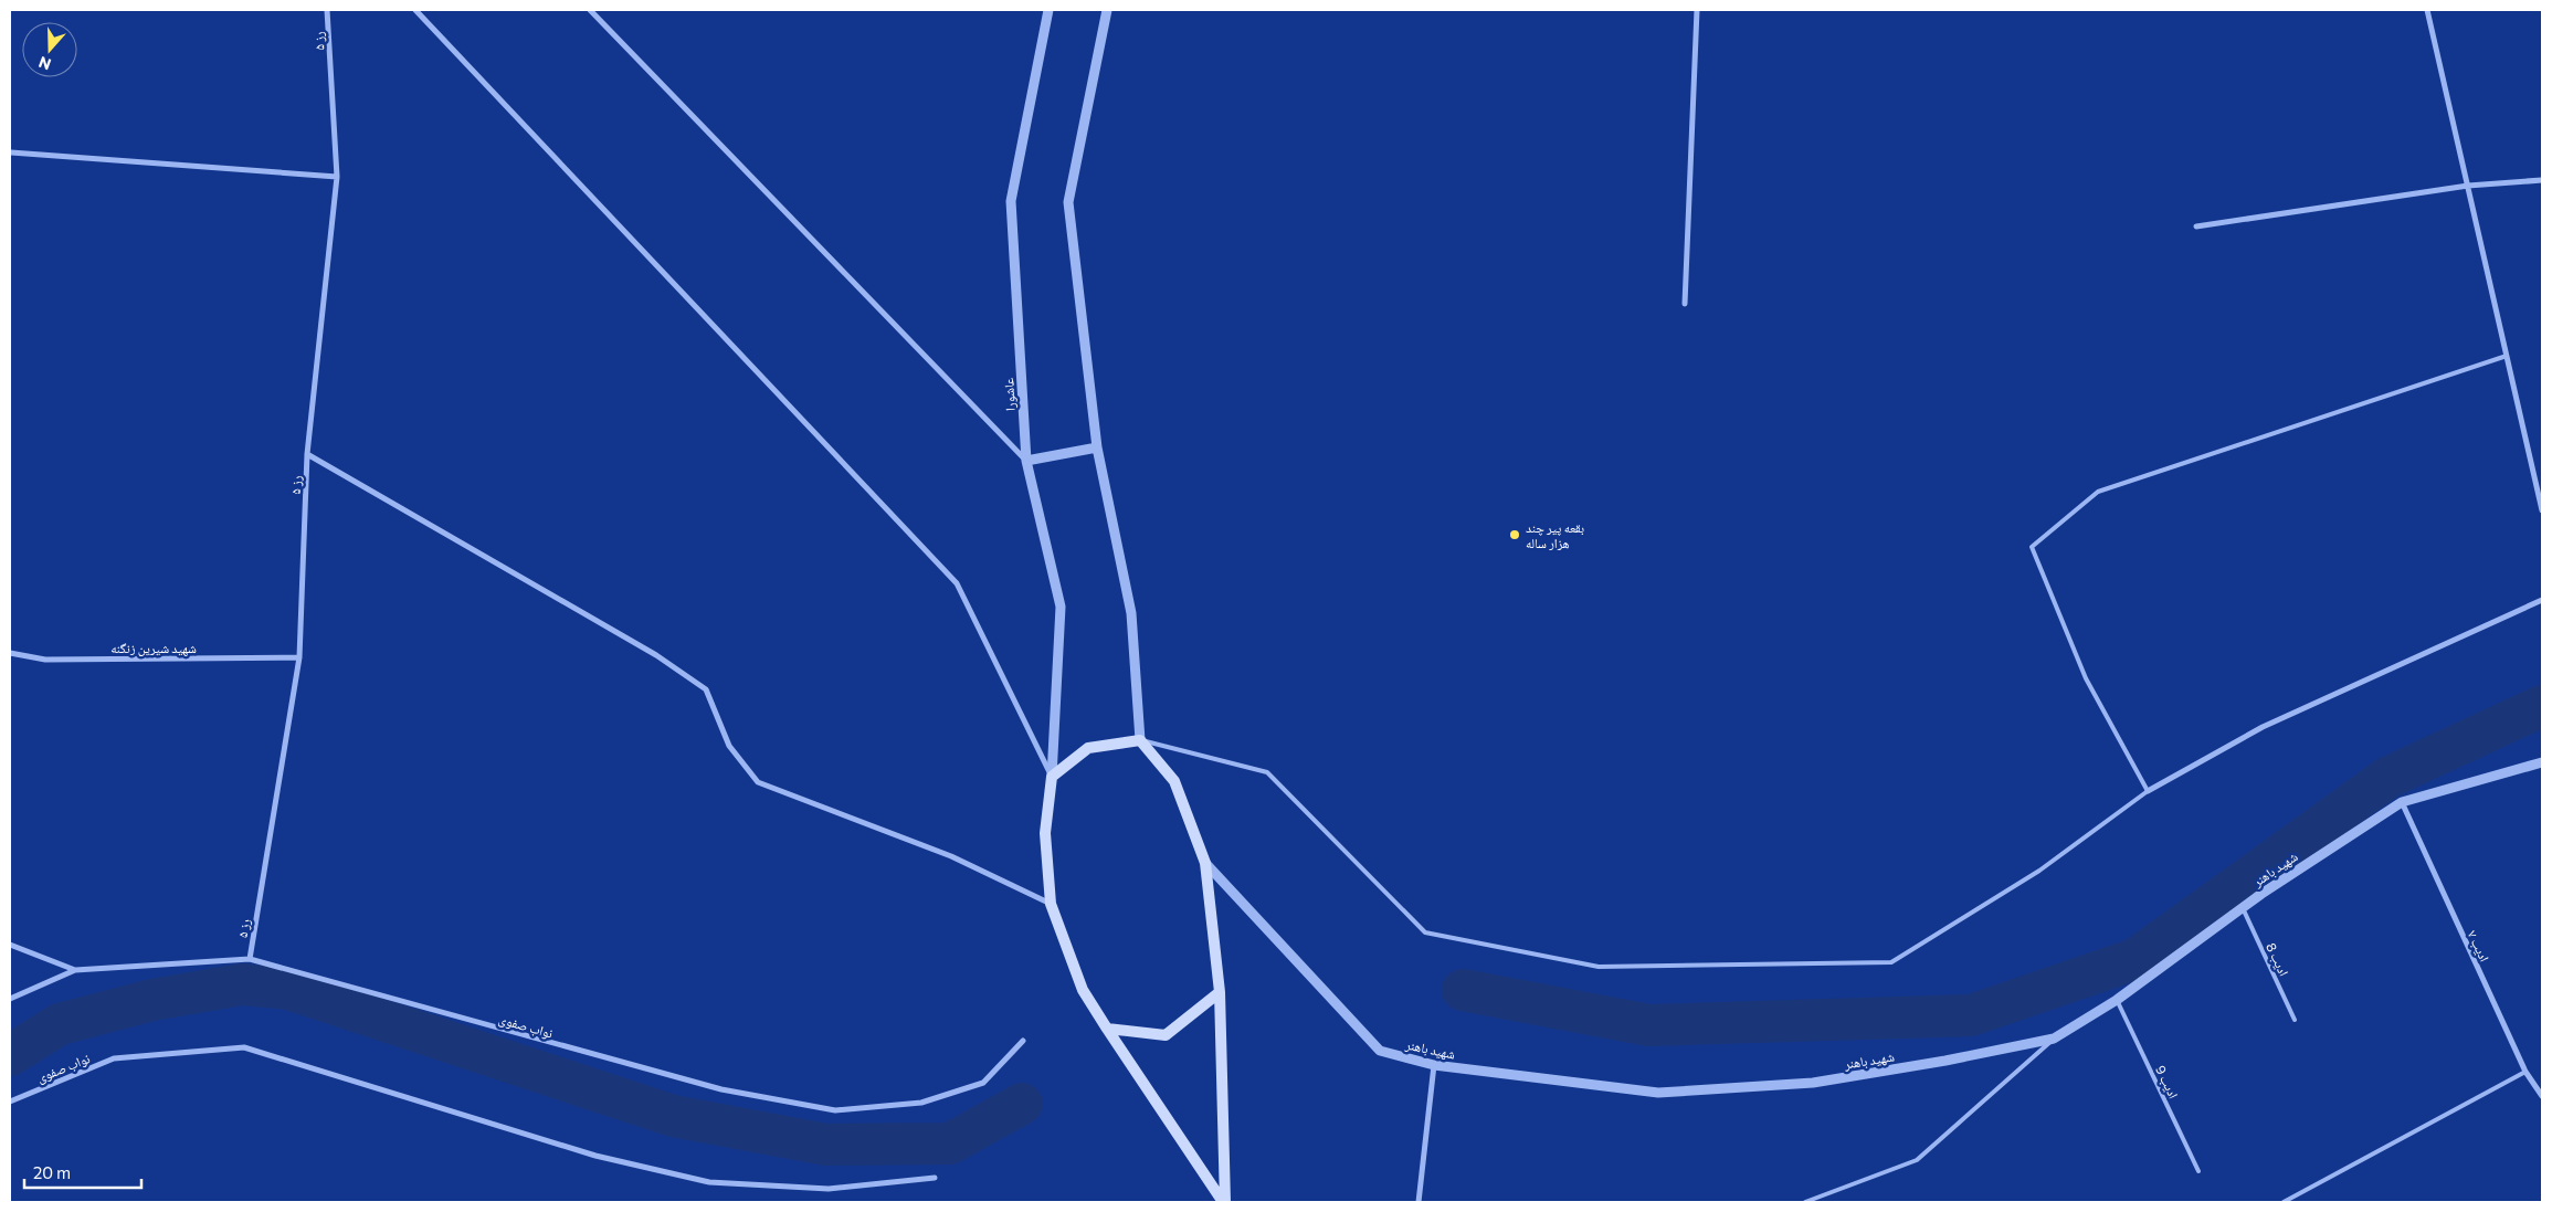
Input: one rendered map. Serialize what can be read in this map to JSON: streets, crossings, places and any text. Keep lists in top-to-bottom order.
{
  "streets": {
    "street": [
      "رز ۵",
      "عاشورا",
      "شهید شیرین زنگنه",
      "شهید باهنر",
      "ادیب ۷",
      "نواب صفوی"
    ],
    "lane": ["ادیب 8", "ادیب 9"]
  },
  "crossings": [
    ["رز ۵", "شهید شیرین زنگنه"],
    ["رز ۵", "نواب صفوی"],
    ["شهید باهنر", "ادیب ۷"],
    ["شهید باهنر", "ادیب 8"],
    ["شهید باهنر", "ادیب 9"]
  ],
  "places": ["بقعه پیر چند هزار ساله"],
  "scale_bar": "20 m",
  "north": "bottom"
}
